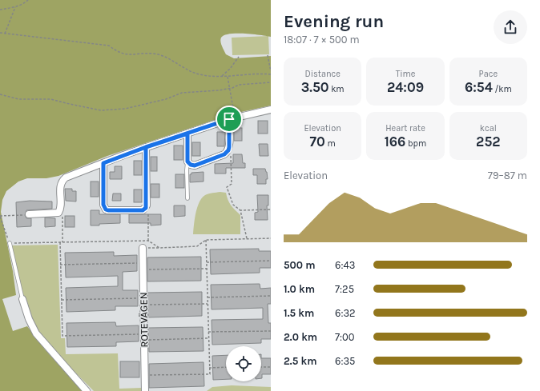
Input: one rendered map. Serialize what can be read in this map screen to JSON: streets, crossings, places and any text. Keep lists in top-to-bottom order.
{
  "streets": {
    "street": ["ROTEVÄGEN"]
  },
  "page": {
    "heading": ["Evening run", "18:07 · 7 × 500 m"],
    "stats": [
      ["Distance", "3.50 km"],
      ["Time", "24:09"],
      ["Pace", "6:54 /km"],
      ["Elevation", "70 m"],
      ["Heart rate", "166 bpm"],
      ["kcal", "252"]
    ],
    "chart": ["Elevation", "79–87 m"],
    "list": [
      {
        "name": "500 m",
        "note": "6:43"
      },
      {
        "name": "1.0 km",
        "note": "7:25"
      },
      {
        "name": "1.5 km",
        "note": "6:32"
      },
      {
        "name": "2.0 km",
        "note": "7:00"
      },
      {
        "name": "2.5 km",
        "note": "6:35"
      }
    ]
  }
}
